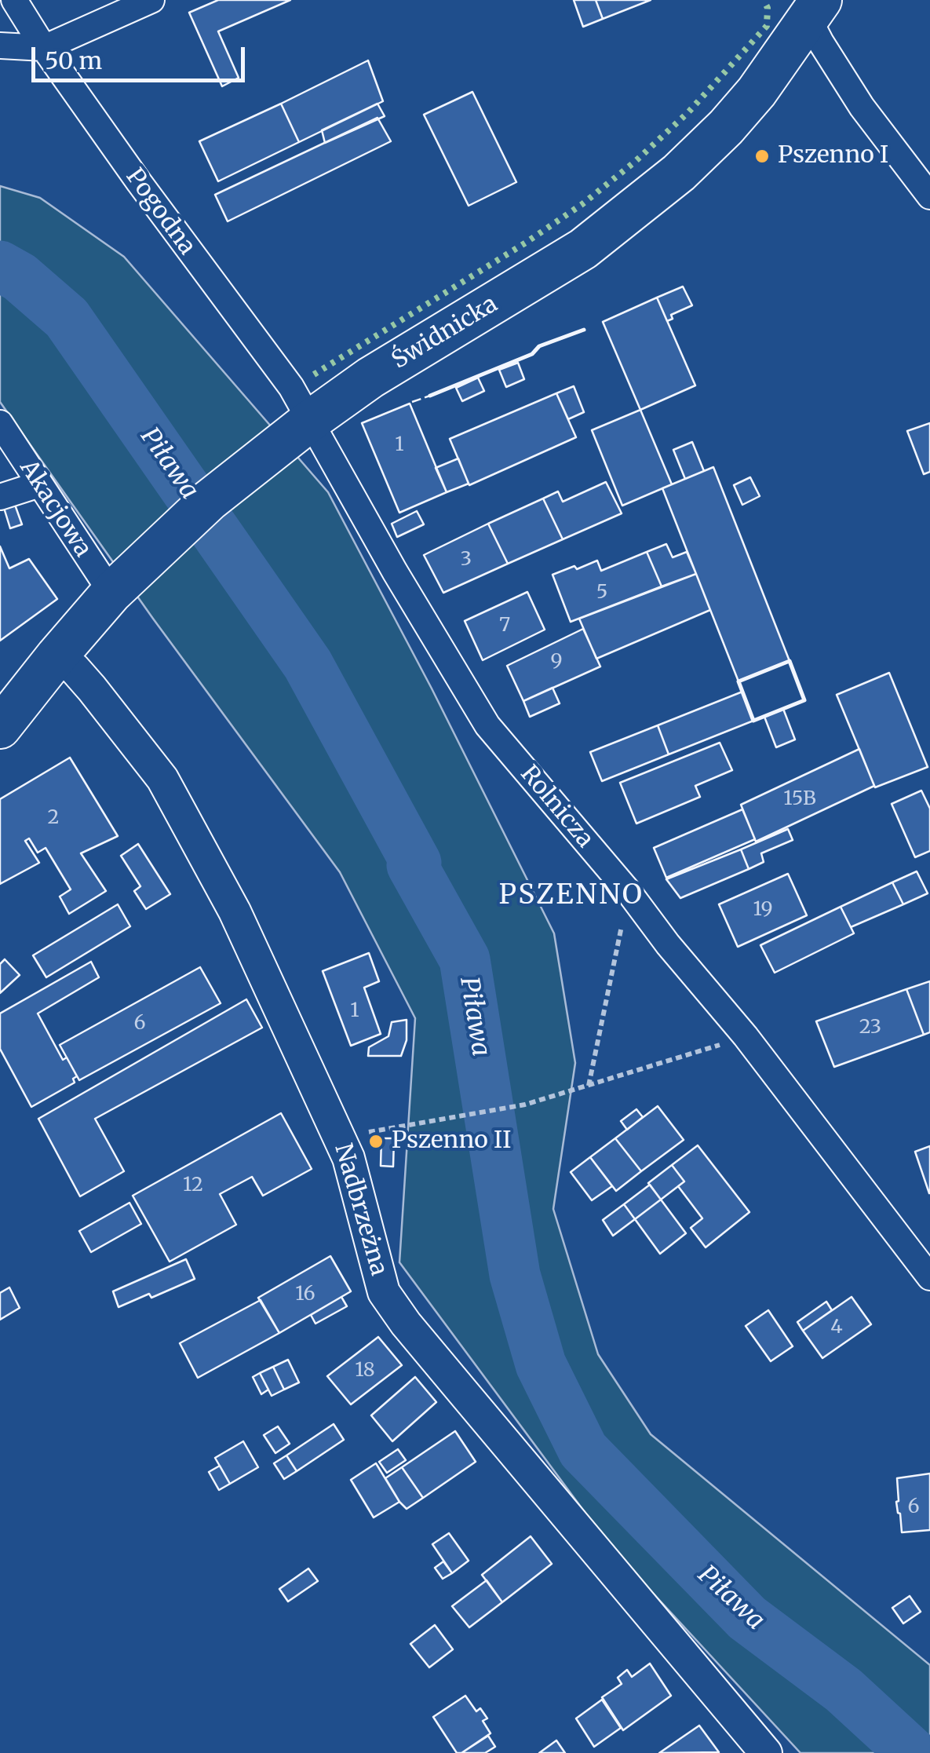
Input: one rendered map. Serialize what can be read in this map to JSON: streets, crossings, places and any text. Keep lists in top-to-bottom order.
{
  "streets": {
    "main road": ["Świdnicka"],
    "street": [
      "Pogodna",
      "Akacjowa",
      "Rolnicza",
      "Nadbrzeżna"
    ]
  },
  "crossings": [
    ["Pogodna", "Świdnicka"],
    ["Pogodna", "Rolnicza"],
    ["Świdnicka", "Akacjowa"],
    ["Świdnicka", "Rolnicza"],
    ["Świdnicka", "Nadbrzeżna"]
  ],
  "districts": ["PSZENNO"],
  "water": ["Piława"],
  "places": ["Pszenno I", "Pszenno II"],
  "house_numbers": [
    "1",
    "3",
    "5",
    "7",
    "9",
    "15B",
    "2",
    "19",
    "1",
    "6",
    "23",
    "12",
    "16",
    "4",
    "18",
    "6"
  ],
  "scale_bar": "50 m"
}
